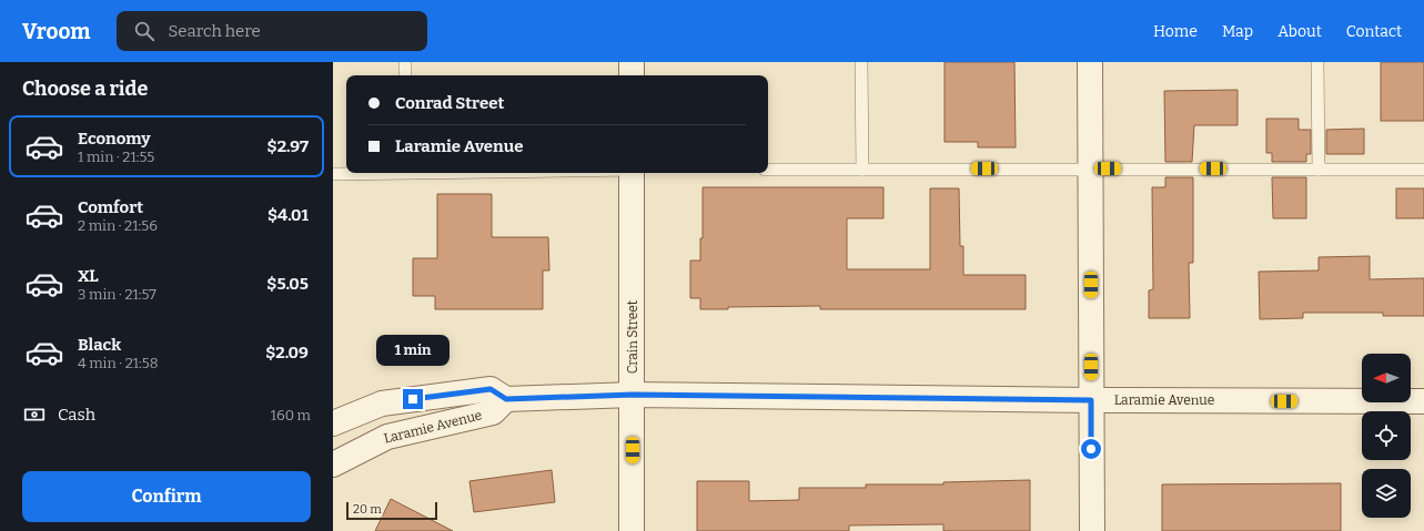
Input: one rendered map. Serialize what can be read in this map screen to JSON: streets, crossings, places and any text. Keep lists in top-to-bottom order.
{
  "streets": {
    "street": ["Crain Street", "Laramie Avenue"]
  },
  "crossings": [
    ["Crain Street", "Laramie Avenue"]
  ],
  "scale_bar": "20 m",
  "north": "left",
  "page": {
    "header": "Vroom",
    "search": "Search here",
    "nav": [
      "Home",
      "Map",
      "About",
      "Contact"
    ],
    "heading": "Choose a ride",
    "banner": ["Conrad Street", "Laramie Avenue"],
    "list": [
      {
        "name": "Economy",
        "note": "1 min · 21:55",
        "value": "$2.97"
      },
      {
        "name": "Comfort",
        "note": "2 min · 21:56",
        "value": "$4.01"
      },
      {
        "name": "XL",
        "note": "3 min · 21:57",
        "value": "$5.05"
      },
      {
        "name": "Black",
        "note": "4 min · 21:58",
        "value": "$2.09"
      }
    ],
    "bubble": "1 min",
    "pay": ["Cash", "160 m"],
    "buttons": "Confirm",
    "scale": "20 m"
  }
}
